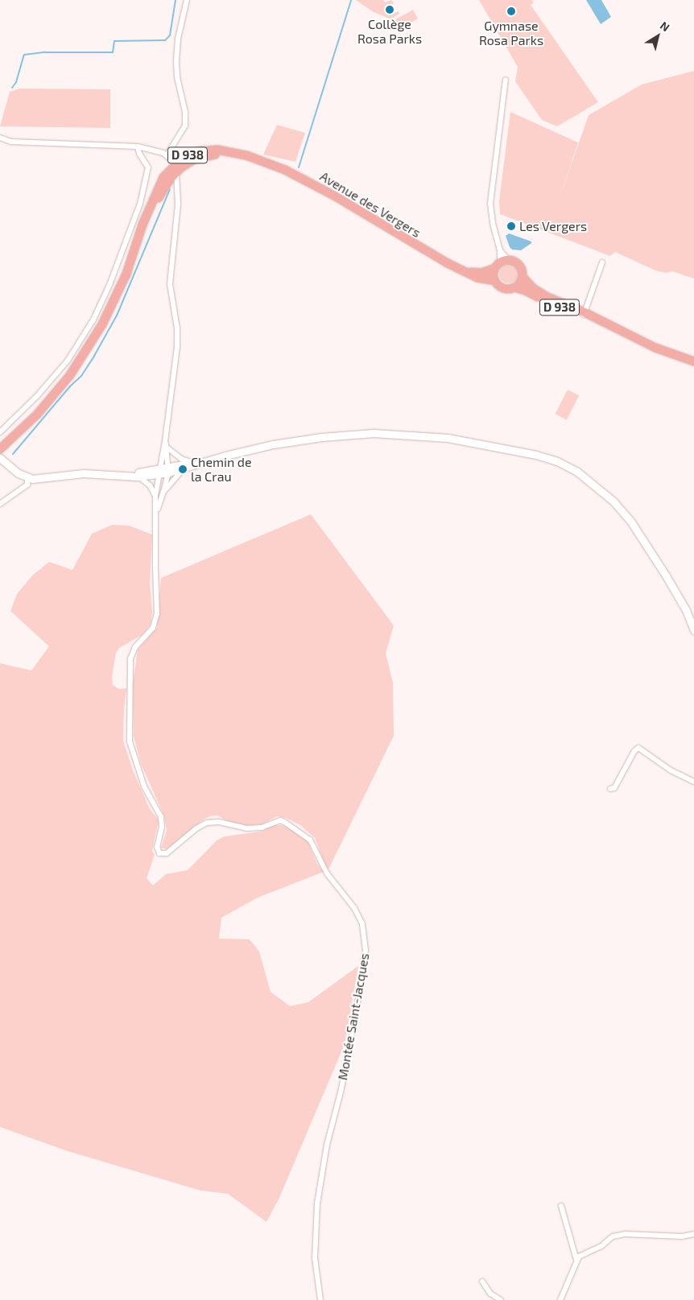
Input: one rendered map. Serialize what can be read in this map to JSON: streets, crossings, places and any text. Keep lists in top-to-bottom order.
{
  "streets": {
    "main road": ["D 938", "Avenue des Vergers"],
    "street": ["Montée Saint-Jacques"]
  },
  "crossings": [
    ["D 938", "Avenue des Vergers"]
  ],
  "places": [
    "Collège Rosa Parks",
    "Gymnase Rosa Parks",
    "Les Vergers",
    "Chemin de la Crau"
  ],
  "north": "top right"
}
